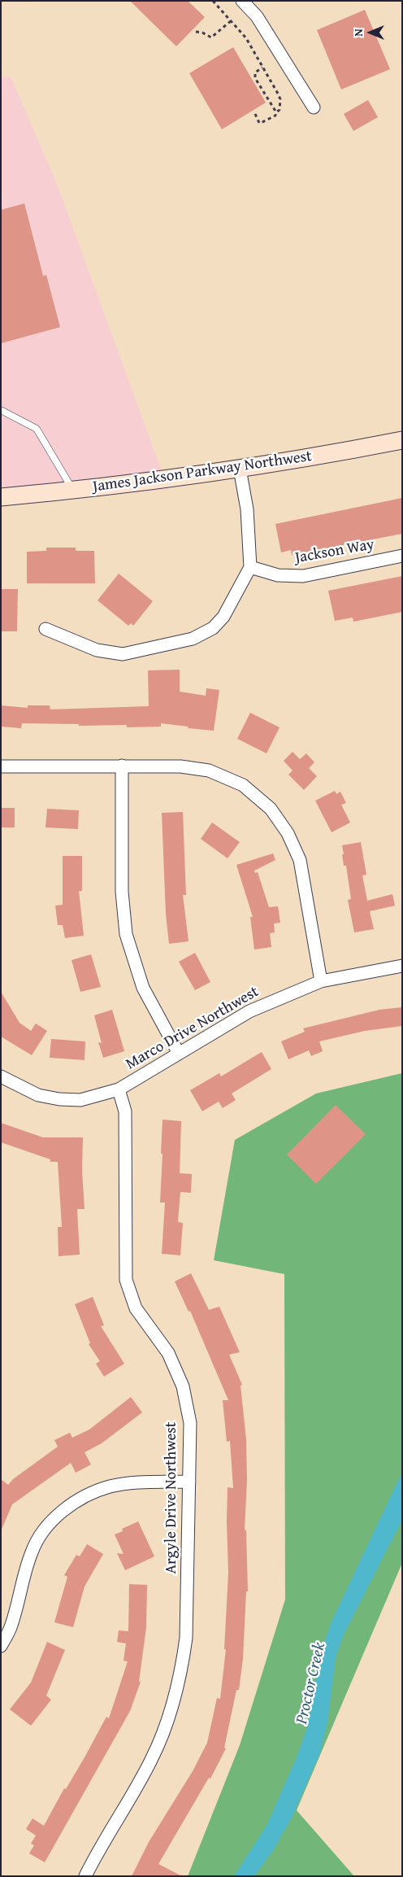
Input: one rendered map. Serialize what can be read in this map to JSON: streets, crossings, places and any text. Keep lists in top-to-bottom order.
{
  "streets": {
    "main road": ["James Jackson Parkway Northwest"],
    "street": ["Jackson Way", "Marco Drive Northwest", "Argyle Drive Northwest"]
  },
  "crossings": [
    ["Marco Drive Northwest", "Argyle Drive Northwest"]
  ],
  "water": ["Proctor Creek"],
  "north": "left"
}
